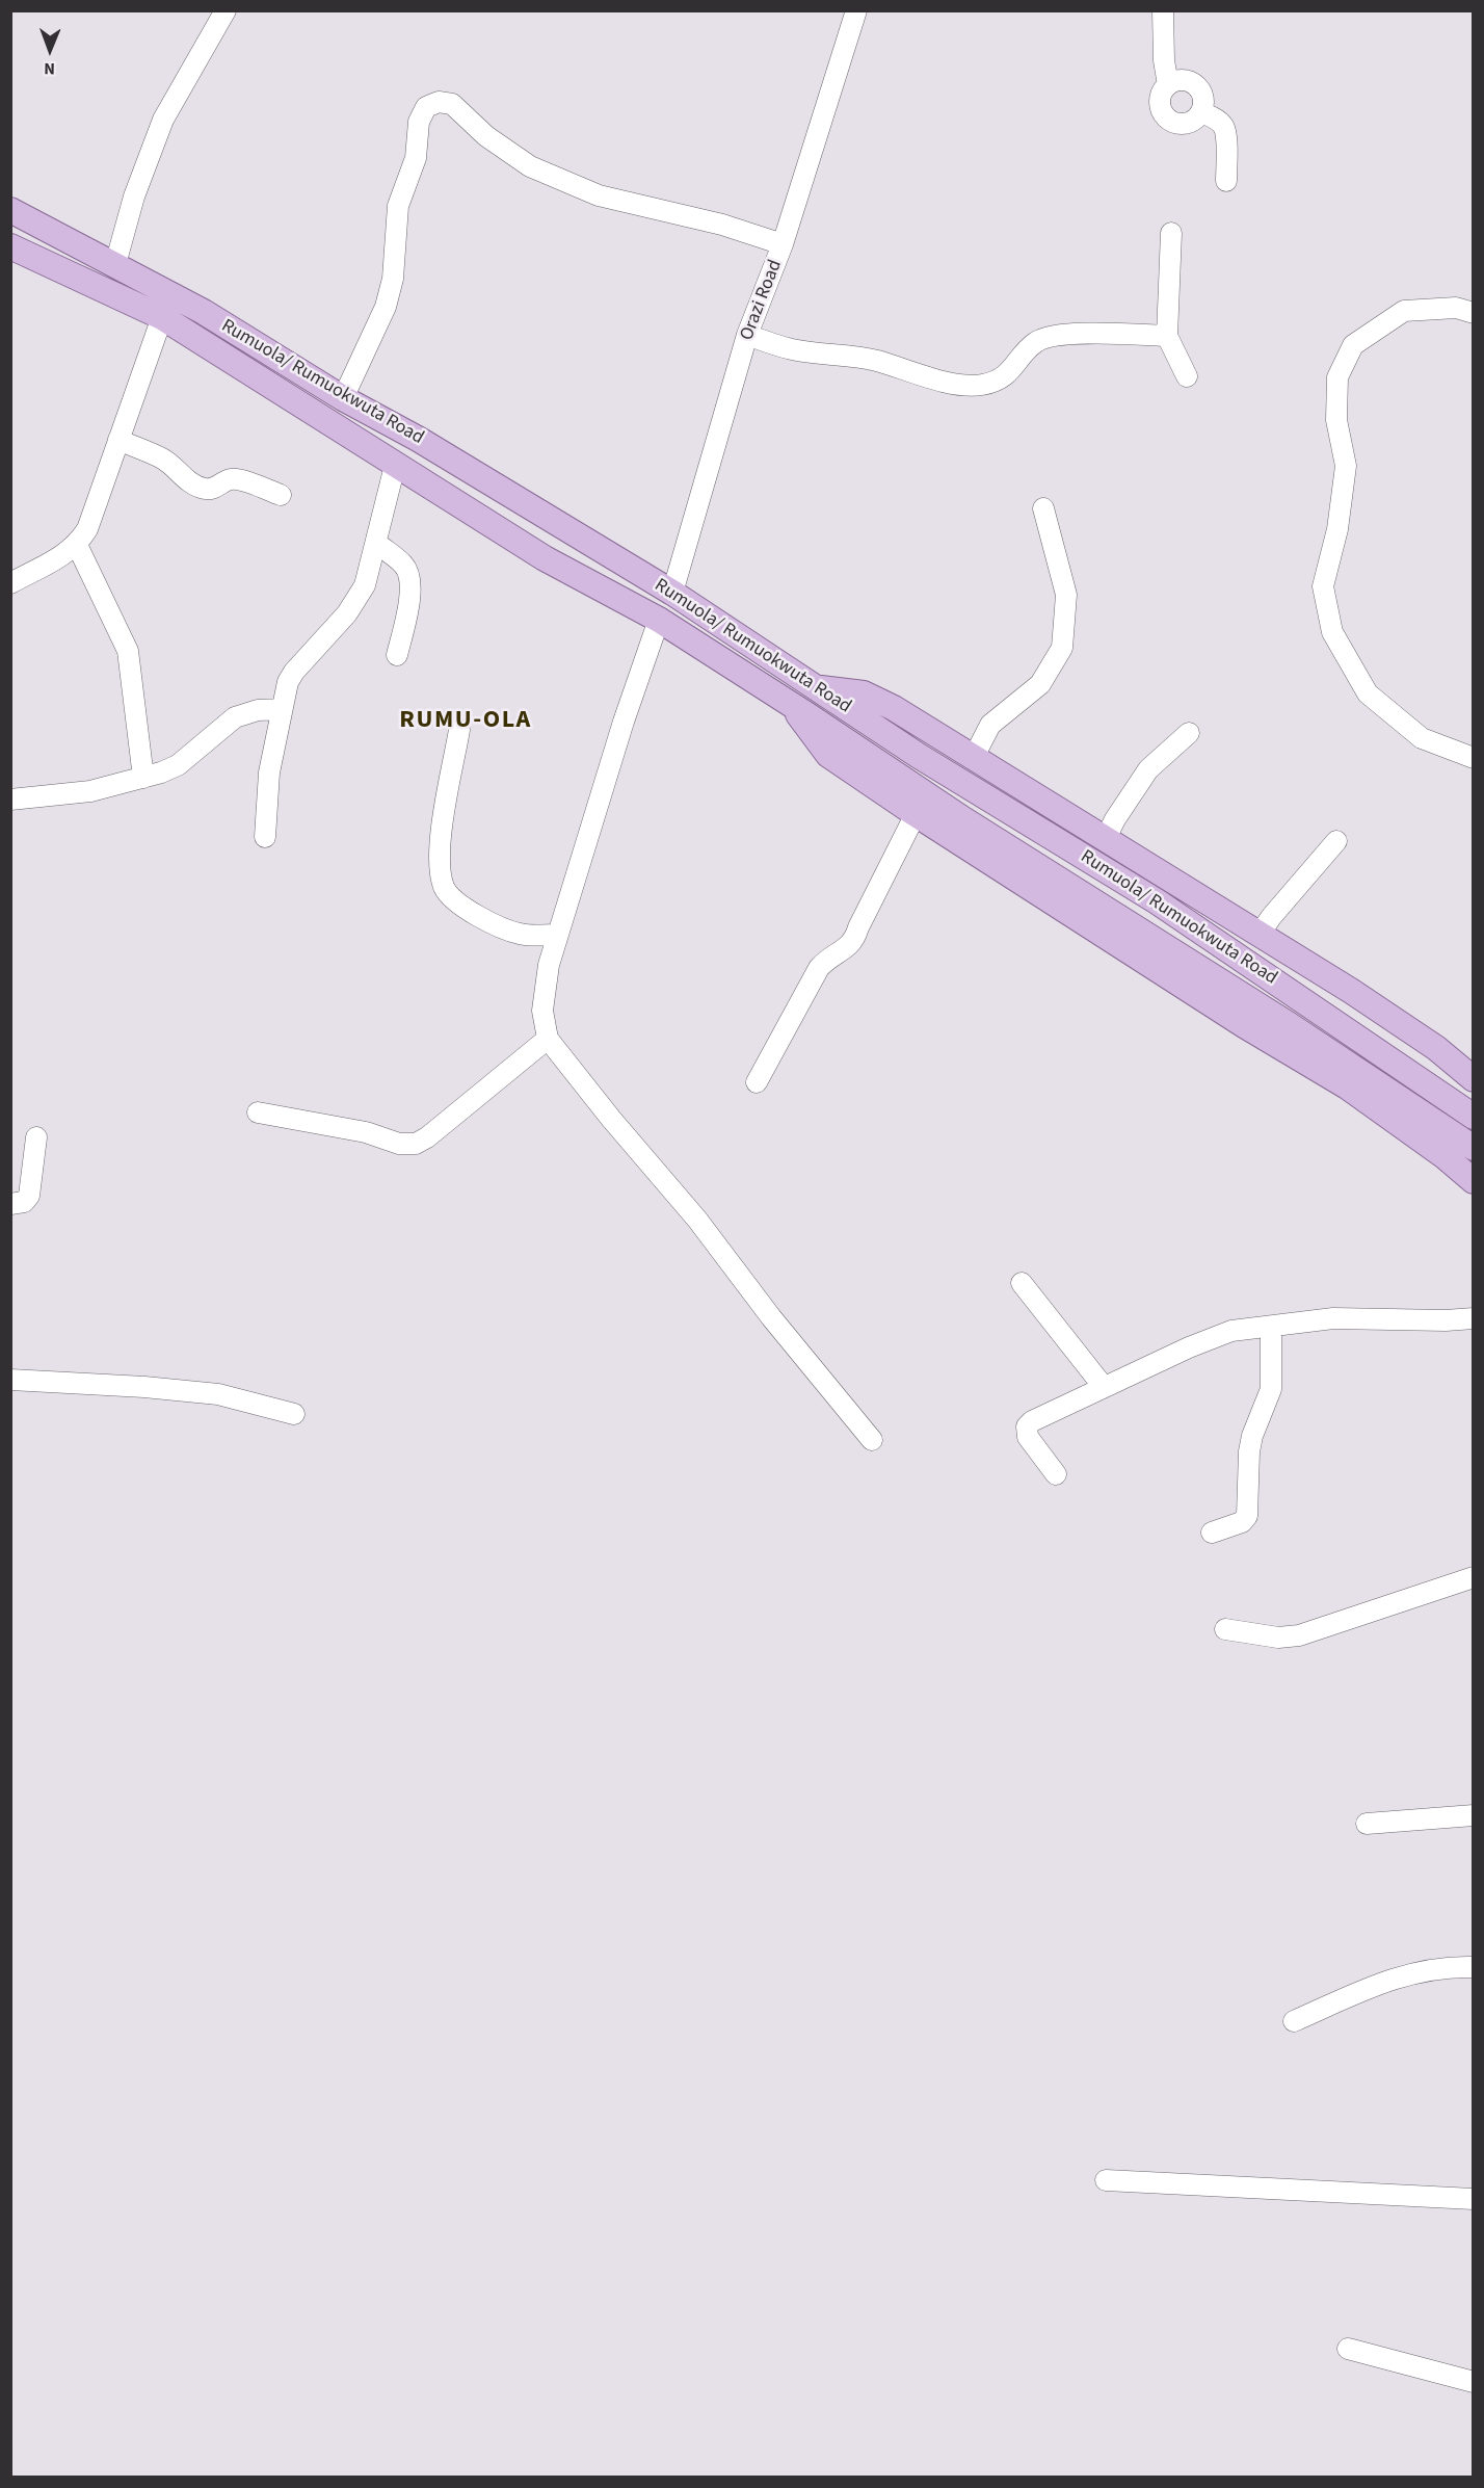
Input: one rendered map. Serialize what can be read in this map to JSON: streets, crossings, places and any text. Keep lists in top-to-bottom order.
{
  "streets": {
    "main road": ["Rumuola/ Rumuokwuta Road"],
    "street": ["Orazi Road"]
  },
  "crossings": [
    ["Orazi Road", "Rumuola/ Rumuokwuta Road"]
  ],
  "districts": ["RUMU-OLA"],
  "north": "bottom"
}
